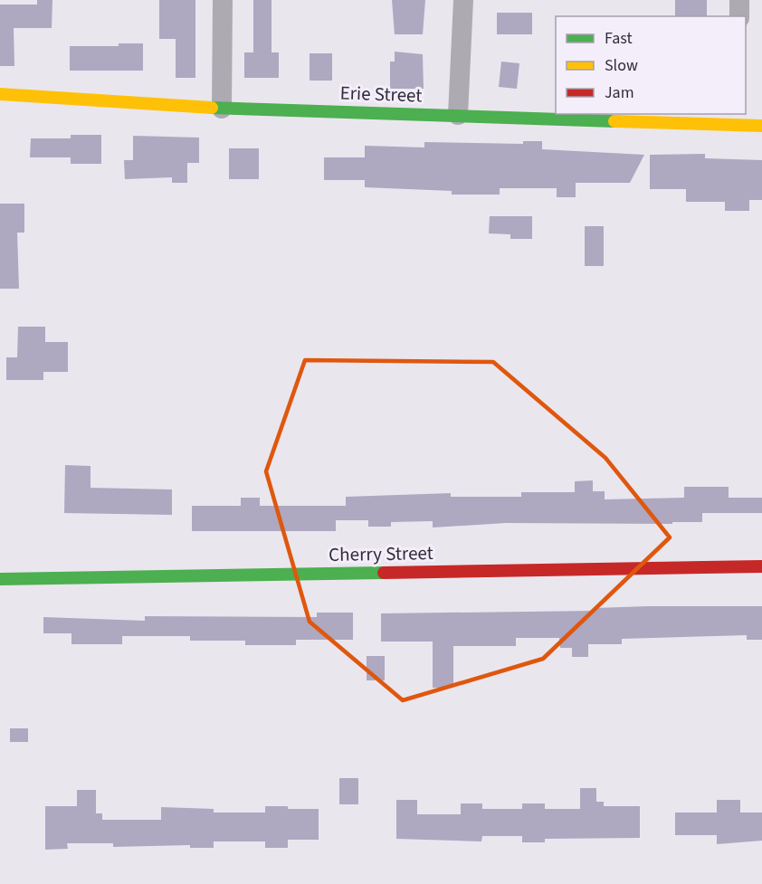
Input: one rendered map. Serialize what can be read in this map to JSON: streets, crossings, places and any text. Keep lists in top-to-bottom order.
{
  "streets": {
    "street": ["Erie Street", "Cherry Street"]
  },
  "legend": ["Fast", "Slow", "Jam"]
}
